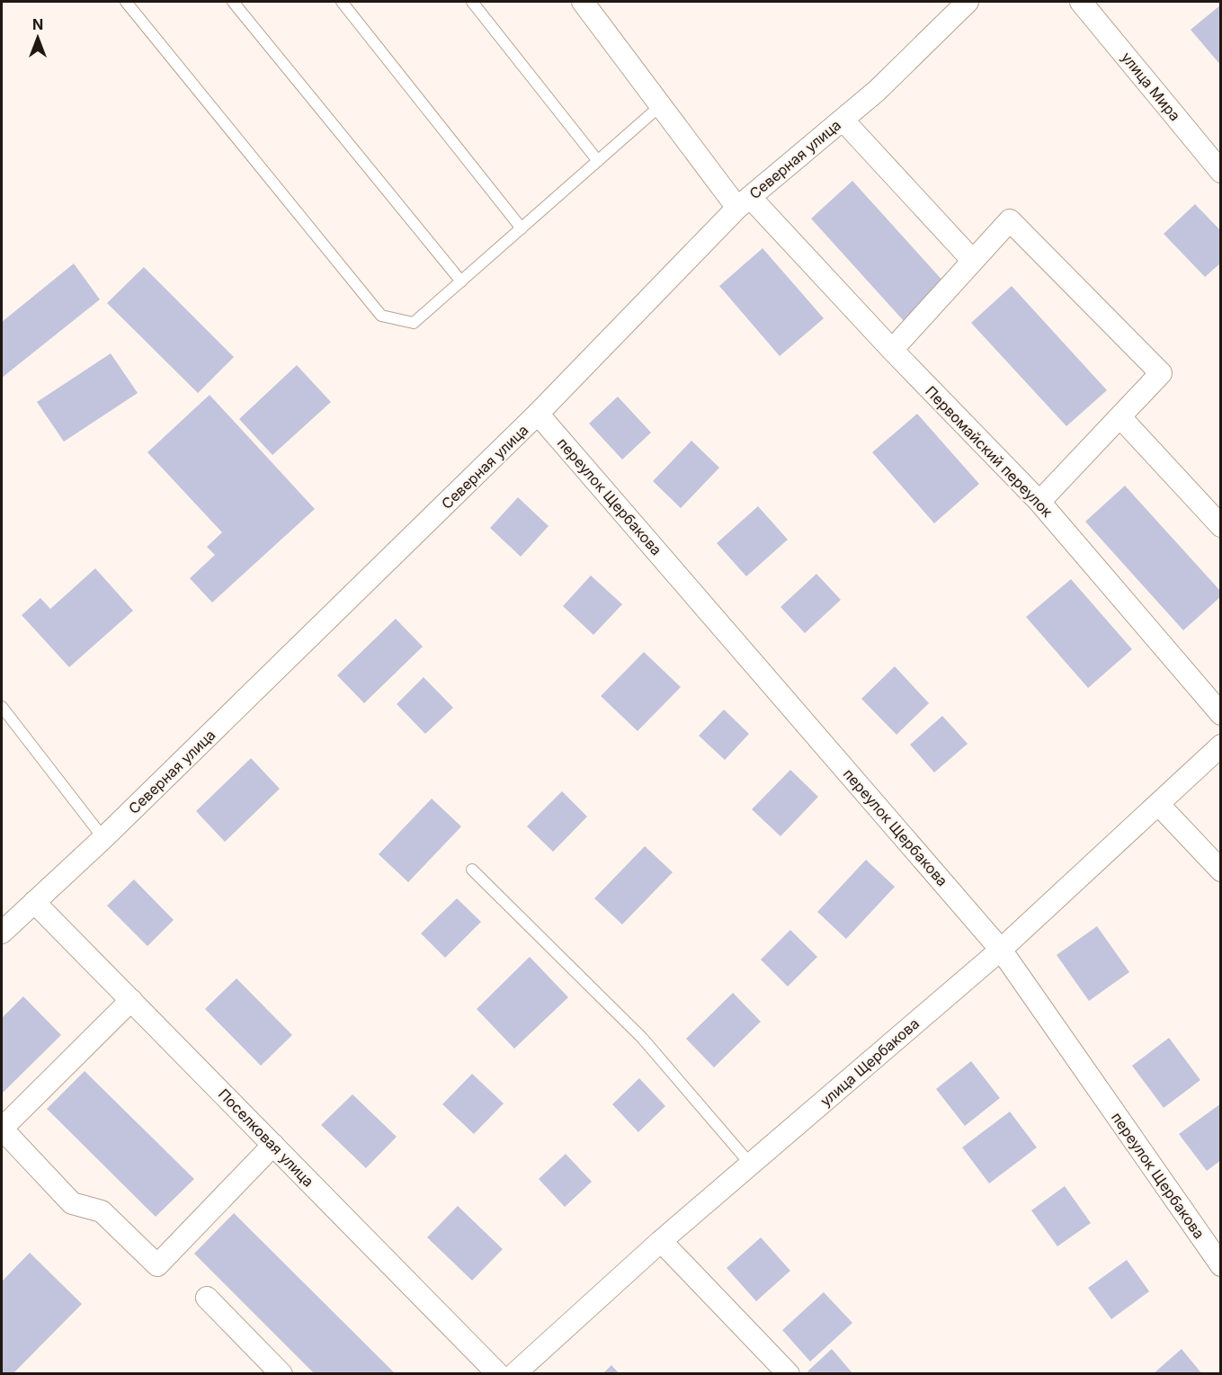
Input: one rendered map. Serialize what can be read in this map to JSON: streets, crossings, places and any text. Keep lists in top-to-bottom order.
{
  "streets": {
    "street": [
      "улица Мира",
      "Северная улица",
      "Первомайский переулок",
      "переулок Щербакова",
      "улица Щербакова",
      "Поселковая улица"
    ]
  },
  "crossings": [
    ["Северная улица", "Первомайский переулок"],
    ["Северная улица", "переулок Щербакова"],
    ["Северная улица", "Поселковая улица"],
    ["переулок Щербакова", "улица Щербакова"]
  ],
  "north": "top"
}
